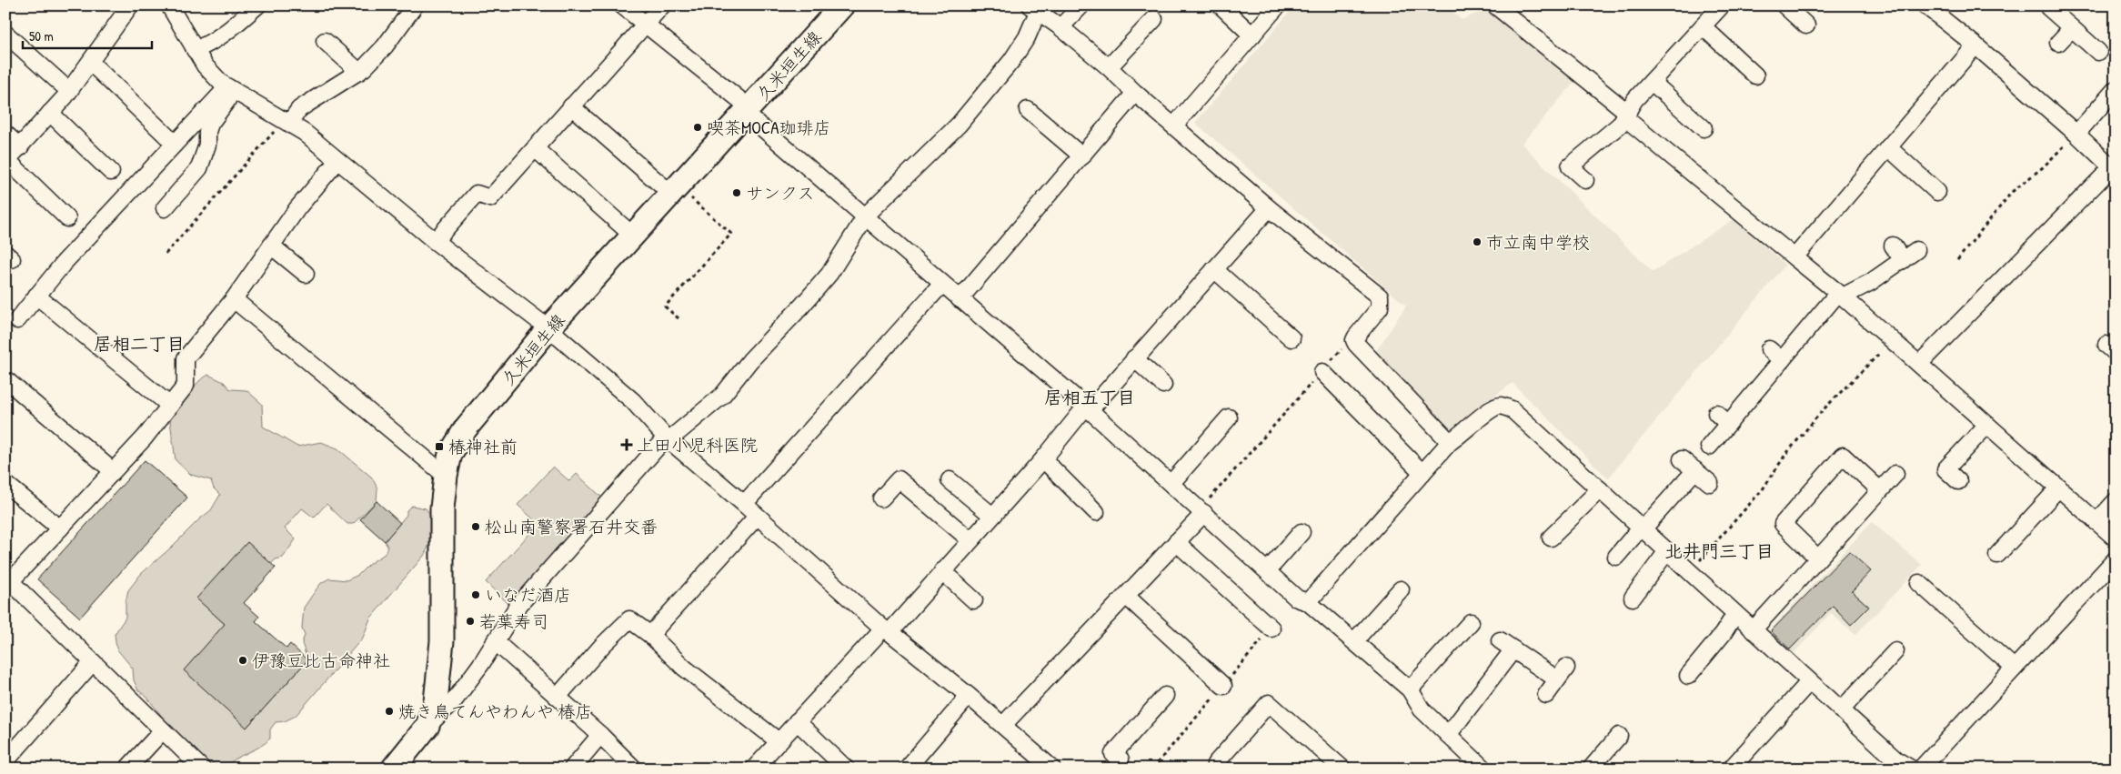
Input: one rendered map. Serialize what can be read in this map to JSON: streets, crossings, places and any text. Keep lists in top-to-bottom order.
{
  "streets": {
    "main road": ["久米垣生線"]
  },
  "districts": ["居相二丁目", "居相五丁目", "北井門三丁目"],
  "places": {
    "other": [
      "喫茶MOCA珈琲店",
      "サンクス",
      "市立南中学校",
      "松山南警察署石井交番",
      "いなだ酒店",
      "若葉寿司",
      "伊豫豆比古命神社",
      "焼き鳥てんやわんや 椿店"
    ],
    "health": ["上田小児科医院"],
    "transit": ["椿神社前"]
  },
  "scale_bar": "50 m"
}
